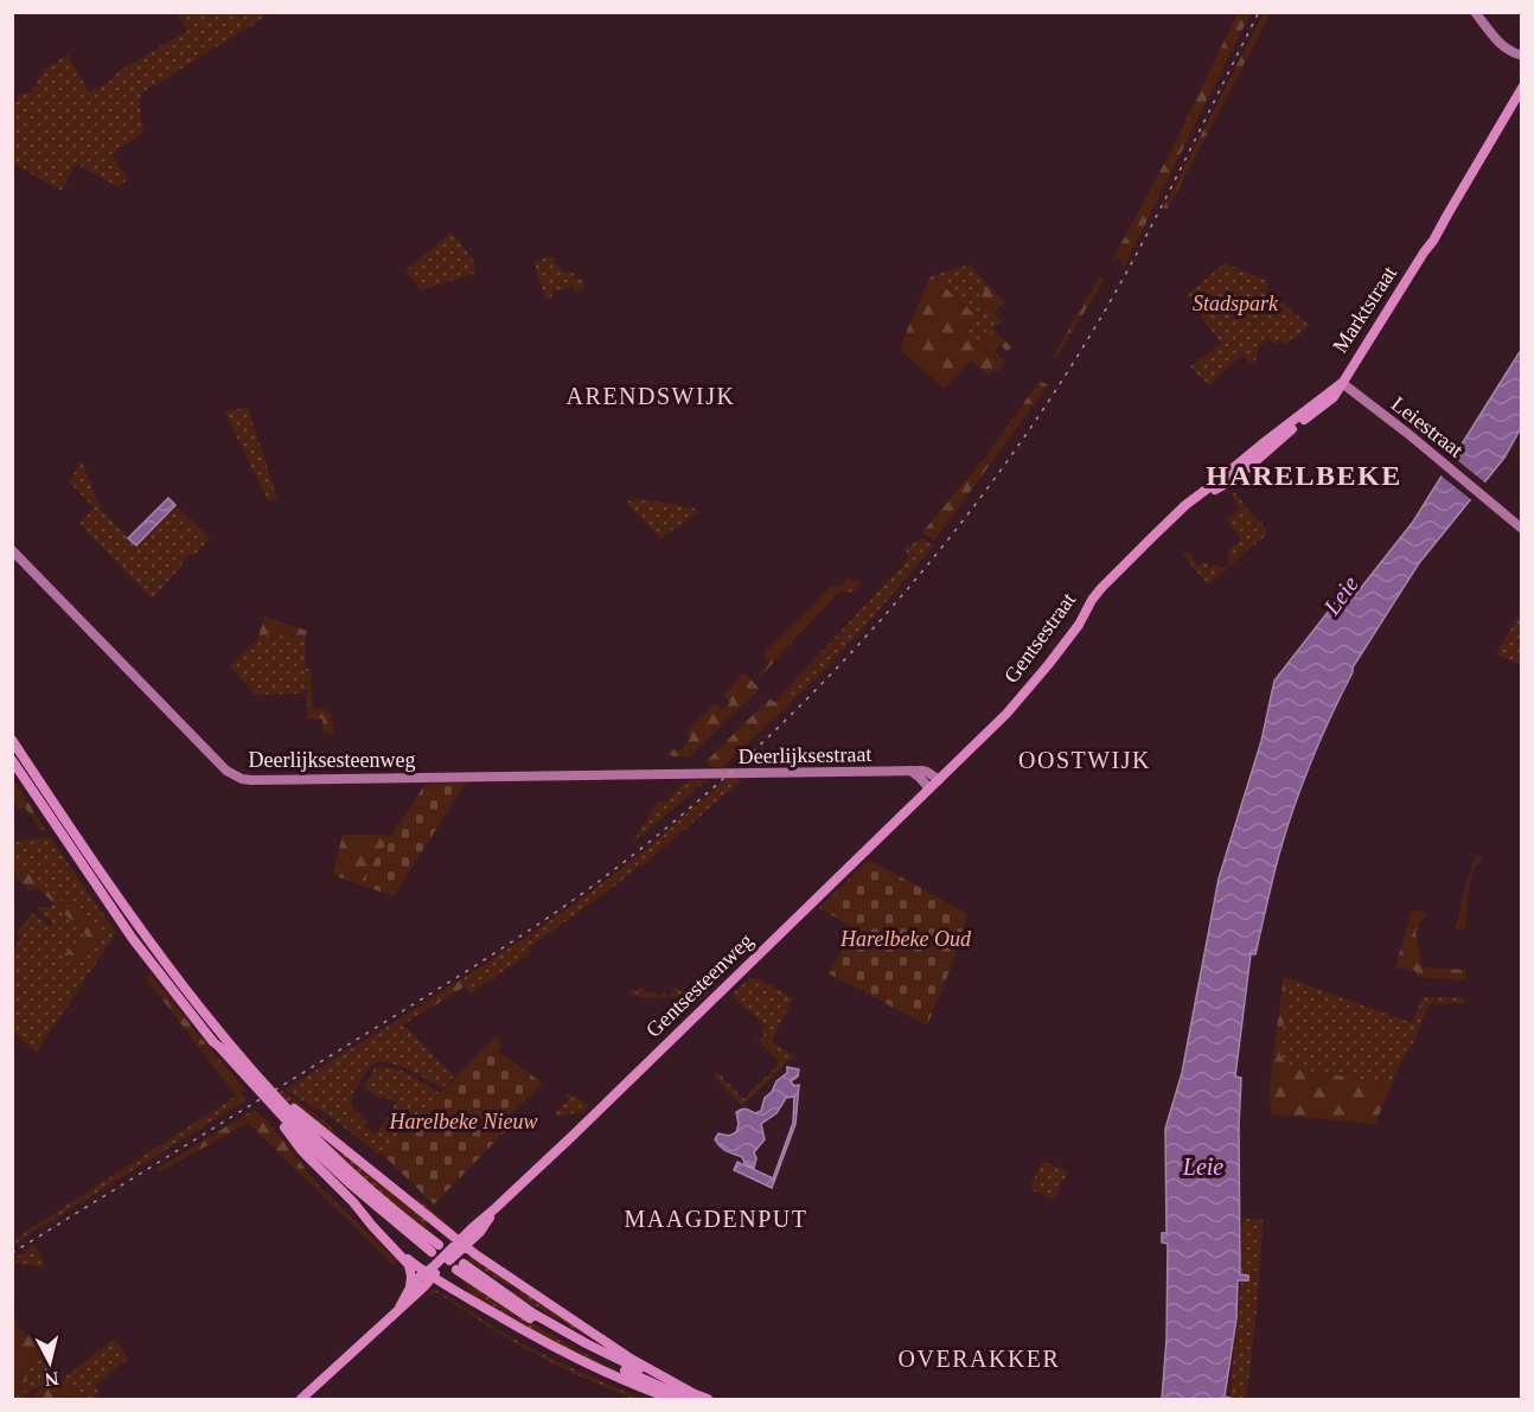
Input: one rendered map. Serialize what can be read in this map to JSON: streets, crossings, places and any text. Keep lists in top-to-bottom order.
{
  "streets": {
    "main road": [
      "Marktstraat",
      "Leiestraat",
      "Gentsestraat",
      "Deerlijksestraat",
      "Deerlijksesteenweg",
      "Gentsesteenweg"
    ]
  },
  "crossings": [
    ["Marktstraat", "Leiestraat"],
    ["Marktstraat", "Gentsestraat"],
    ["Gentsestraat", "Deerlijksestraat"],
    ["Gentsestraat", "Gentsesteenweg"],
    ["Deerlijksestraat", "Deerlijksesteenweg"]
  ],
  "districts": [
    "ARENDSWIJK",
    "HARELBEKE",
    "OOSTWIJK",
    "MAAGDENPUT",
    "OVERAKKER"
  ],
  "water": ["Leie"],
  "parks": ["Stadspark", "Harelbeke Oud", "Harelbeke Nieuw"],
  "north": "bottom"
}
